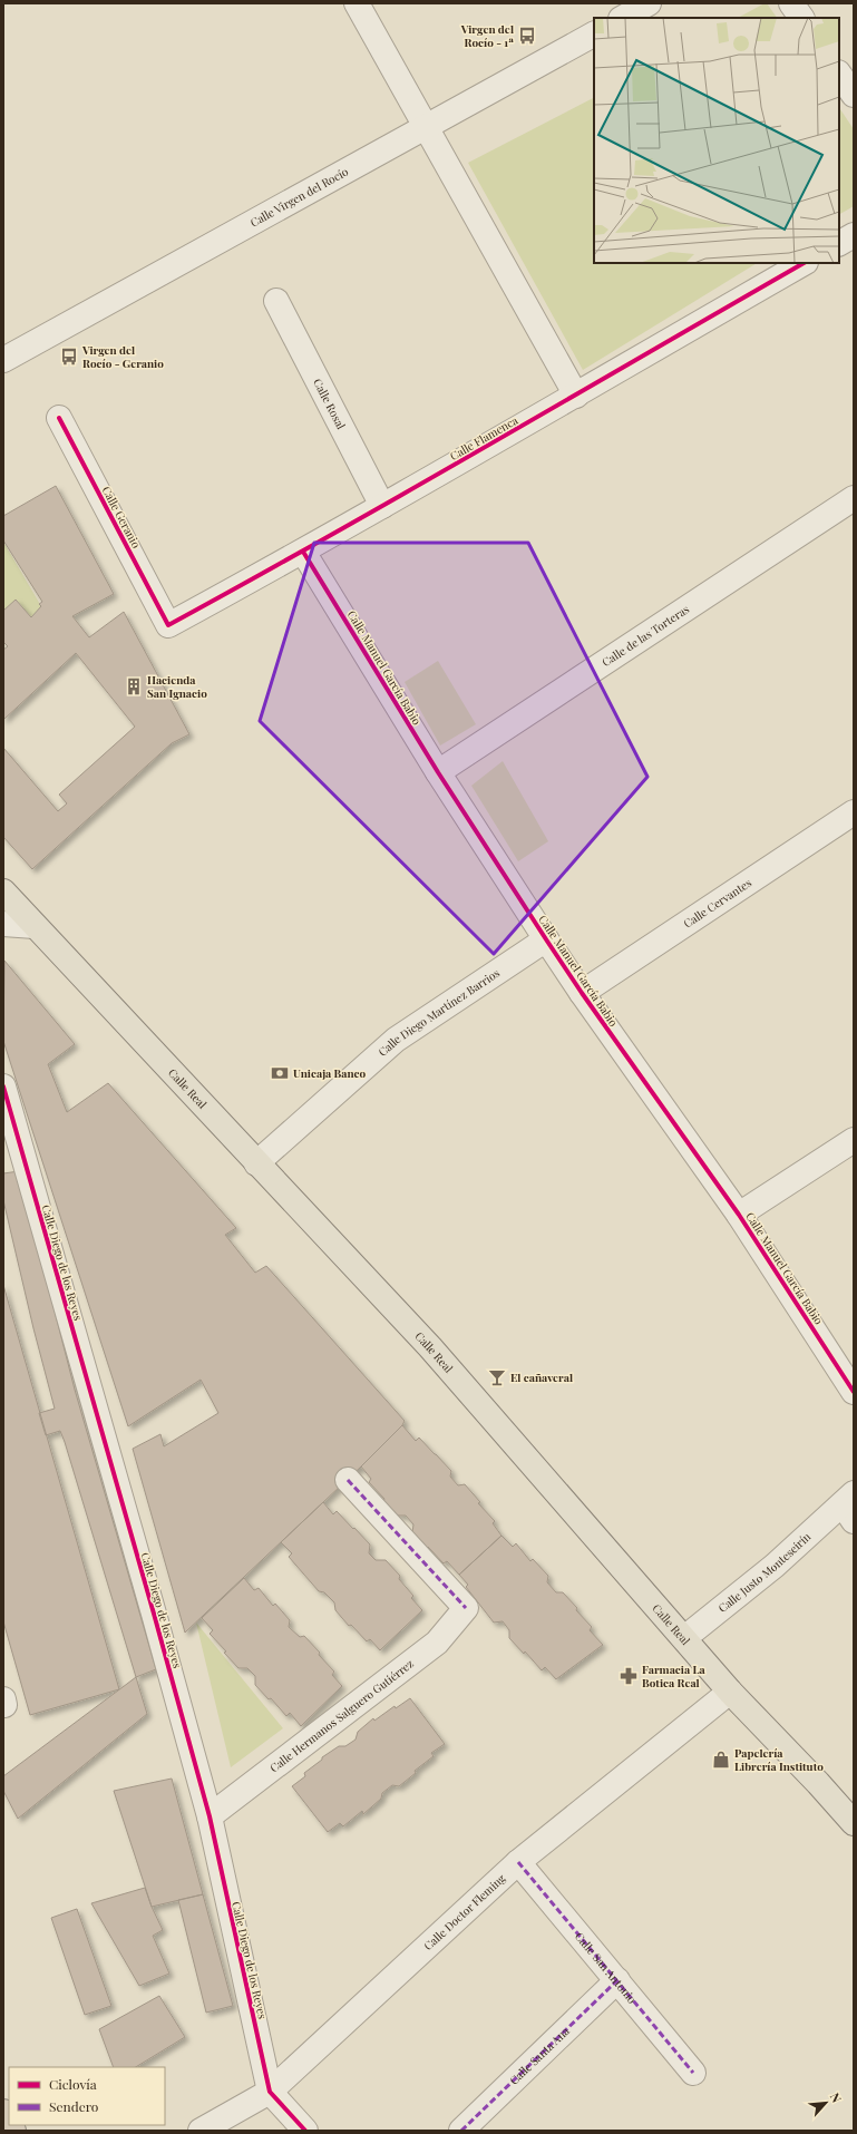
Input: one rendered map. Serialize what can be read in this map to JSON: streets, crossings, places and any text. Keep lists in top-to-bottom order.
{
  "streets": {
    "main road": ["Calle Real"],
    "street": [
      "Calle Virgen del Rocío",
      "Calle Rosal",
      "Calle Flamenca",
      "Calle Geranio",
      "Calle de las Torteras",
      "Calle Manuel García Babio",
      "Calle Cervantes",
      "Calle Diego Martínez Barrios",
      "Calle Diego de los Reyes",
      "Calle Justo Monteseirín",
      "Calle Hermanos Salguero Gutiérrez",
      "Calle Doctor Fleming",
      "Calle San Antonio",
      "Calle Santa Ana"
    ]
  },
  "crossings": [
    ["Calle Rosal", "Calle Flamenca"],
    ["Calle Flamenca", "Calle Geranio"],
    ["Calle Flamenca", "Calle Manuel García Babio"],
    ["Calle de las Torteras", "Calle Manuel García Babio"],
    ["Calle Manuel García Babio", "Calle Cervantes"],
    ["Calle Manuel García Babio", "Calle Diego Martínez Barrios"],
    ["Calle Diego Martínez Barrios", "Calle Real"],
    ["Calle Real", "Calle Justo Monteseirín"],
    ["Calle Real", "Calle Doctor Fleming"],
    ["Calle Diego de los Reyes", "Calle Hermanos Salguero Gutiérrez"],
    ["Calle Diego de los Reyes", "Calle Doctor Fleming"],
    ["Calle Doctor Fleming", "Calle San Antonio"],
    ["Calle San Antonio", "Calle Santa Ana"]
  ],
  "places": {
    "bus stop": ["Virgen del Rocío - 1ª", "Virgen del Rocío - Geranio"],
    "building": ["Hacienda San Ignacio"],
    "bank": ["Unicaja Banco"],
    "bar": ["El cañaveral"],
    "pharmacy": ["Farmacia La Botica Real"],
    "shop": ["Papelería Librería Instituto"]
  },
  "legend": ["Ciclovía", "Sendero"],
  "north": "top right"
}
